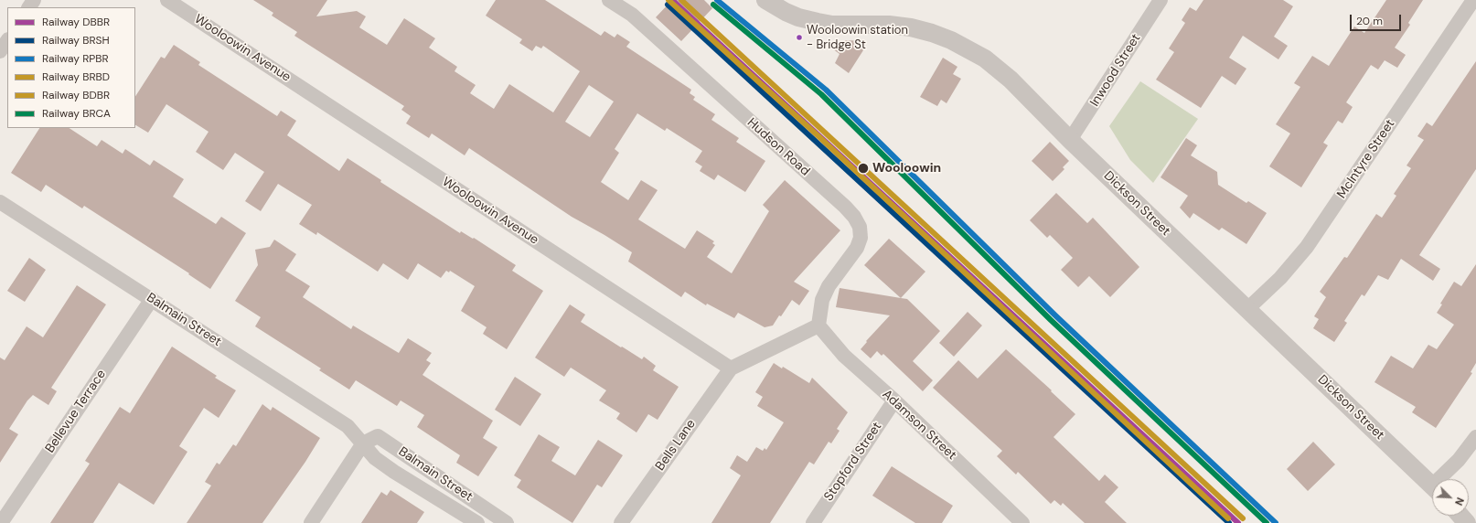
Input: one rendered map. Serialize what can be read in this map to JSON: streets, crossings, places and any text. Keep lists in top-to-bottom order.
{
  "streets": {
    "street": [
      "Wooloowin Avenue",
      "Inwood Street",
      "Hudson Road",
      "McIntyre Street",
      "Dickson Street",
      "Balmain Street",
      "Bellevue Terrace",
      "Adamson Street",
      "Bells Lane",
      "Stopford Street"
    ]
  },
  "crossings": [
    ["Wooloowin Avenue", "Bells Lane"],
    ["Inwood Street", "Dickson Street"],
    ["Hudson Road", "Adamson Street"],
    ["McIntyre Street", "Dickson Street"],
    ["Balmain Street", "Bellevue Terrace"],
    ["Adamson Street", "Stopford Street"]
  ],
  "places": ["Wooloowin station - Bridge St", "Wooloowin"],
  "lines": [
    "rail line DBBR",
    "rail line RPBR",
    "rail line BRBD",
    "rail line BDBR",
    "rail line BRSH",
    "rail line BRCA"
  ],
  "legend": [
    "Railway DBBR",
    "Railway BRSH",
    "Railway RPBR",
    "Railway BRBD",
    "Railway BDBR",
    "Railway BRCA"
  ],
  "scale_bar": "20 m",
  "north": "bottom right"
}
